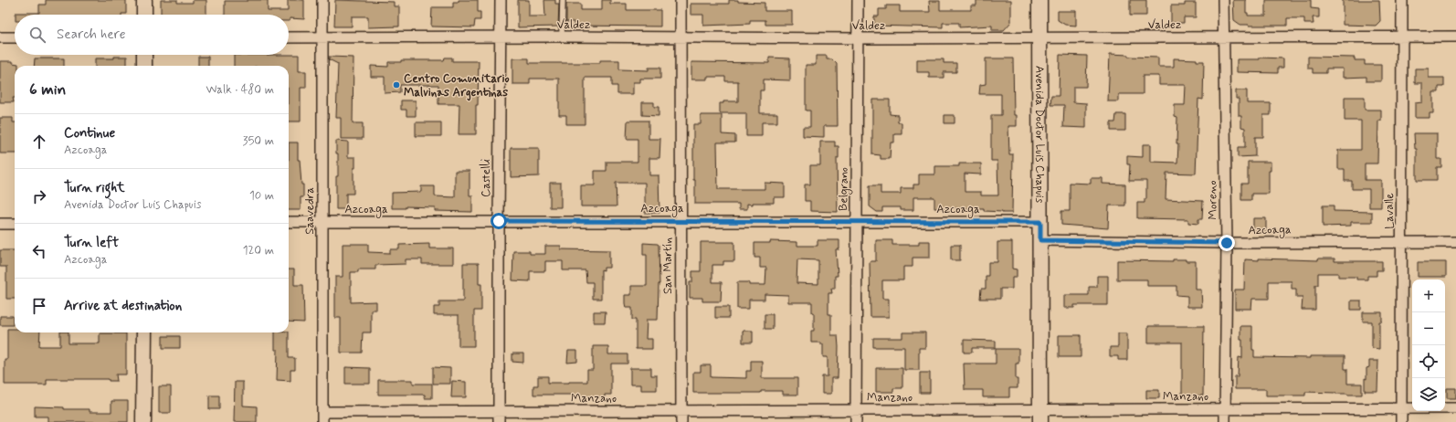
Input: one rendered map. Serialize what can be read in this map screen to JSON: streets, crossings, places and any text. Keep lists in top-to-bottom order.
{
  "streets": {
    "main road": ["Avenida Doctor Luis Chapuis"],
    "street": [
      "Valdez",
      "Castelli",
      "Belgrano",
      "Moreno",
      "Azcoaga",
      "Saavedra",
      "Lavalle",
      "San Martín",
      "Manzano"
    ]
  },
  "crossings": [
    ["Valdez", "Avenida Doctor Luis Chapuis"],
    ["Valdez", "Castelli"],
    ["Valdez", "Belgrano"],
    ["Valdez", "Moreno"],
    ["Valdez", "Saavedra"],
    ["Valdez", "Lavalle"],
    ["Valdez", "San Martín"],
    ["Avenida Doctor Luis Chapuis", "Azcoaga"],
    ["Avenida Doctor Luis Chapuis", "Manzano"],
    ["Castelli", "Azcoaga"],
    ["Castelli", "Manzano"],
    ["Belgrano", "Azcoaga"],
    ["Belgrano", "Manzano"],
    ["Moreno", "Azcoaga"],
    ["Moreno", "Manzano"],
    ["Azcoaga", "Saavedra"],
    ["Azcoaga", "Lavalle"],
    ["Azcoaga", "San Martín"],
    ["Saavedra", "Manzano"],
    ["Lavalle", "Manzano"],
    ["San Martín", "Manzano"]
  ],
  "places": ["Centro Comunitario Malvinas Argentinas"],
  "page": {
    "search": "Search here",
    "heading": ["6 min", "Walk · 480 m"],
    "list": [
      ["Continue", "Azcoaga", "350 m"],
      ["Turn right", "Avenida Doctor Luis Chapuis", "10 m"],
      ["Turn left", "Azcoaga", "120 m"],
      "Arrive at destination"
    ],
    "map_buttons": ["+", "−"]
  }
}
